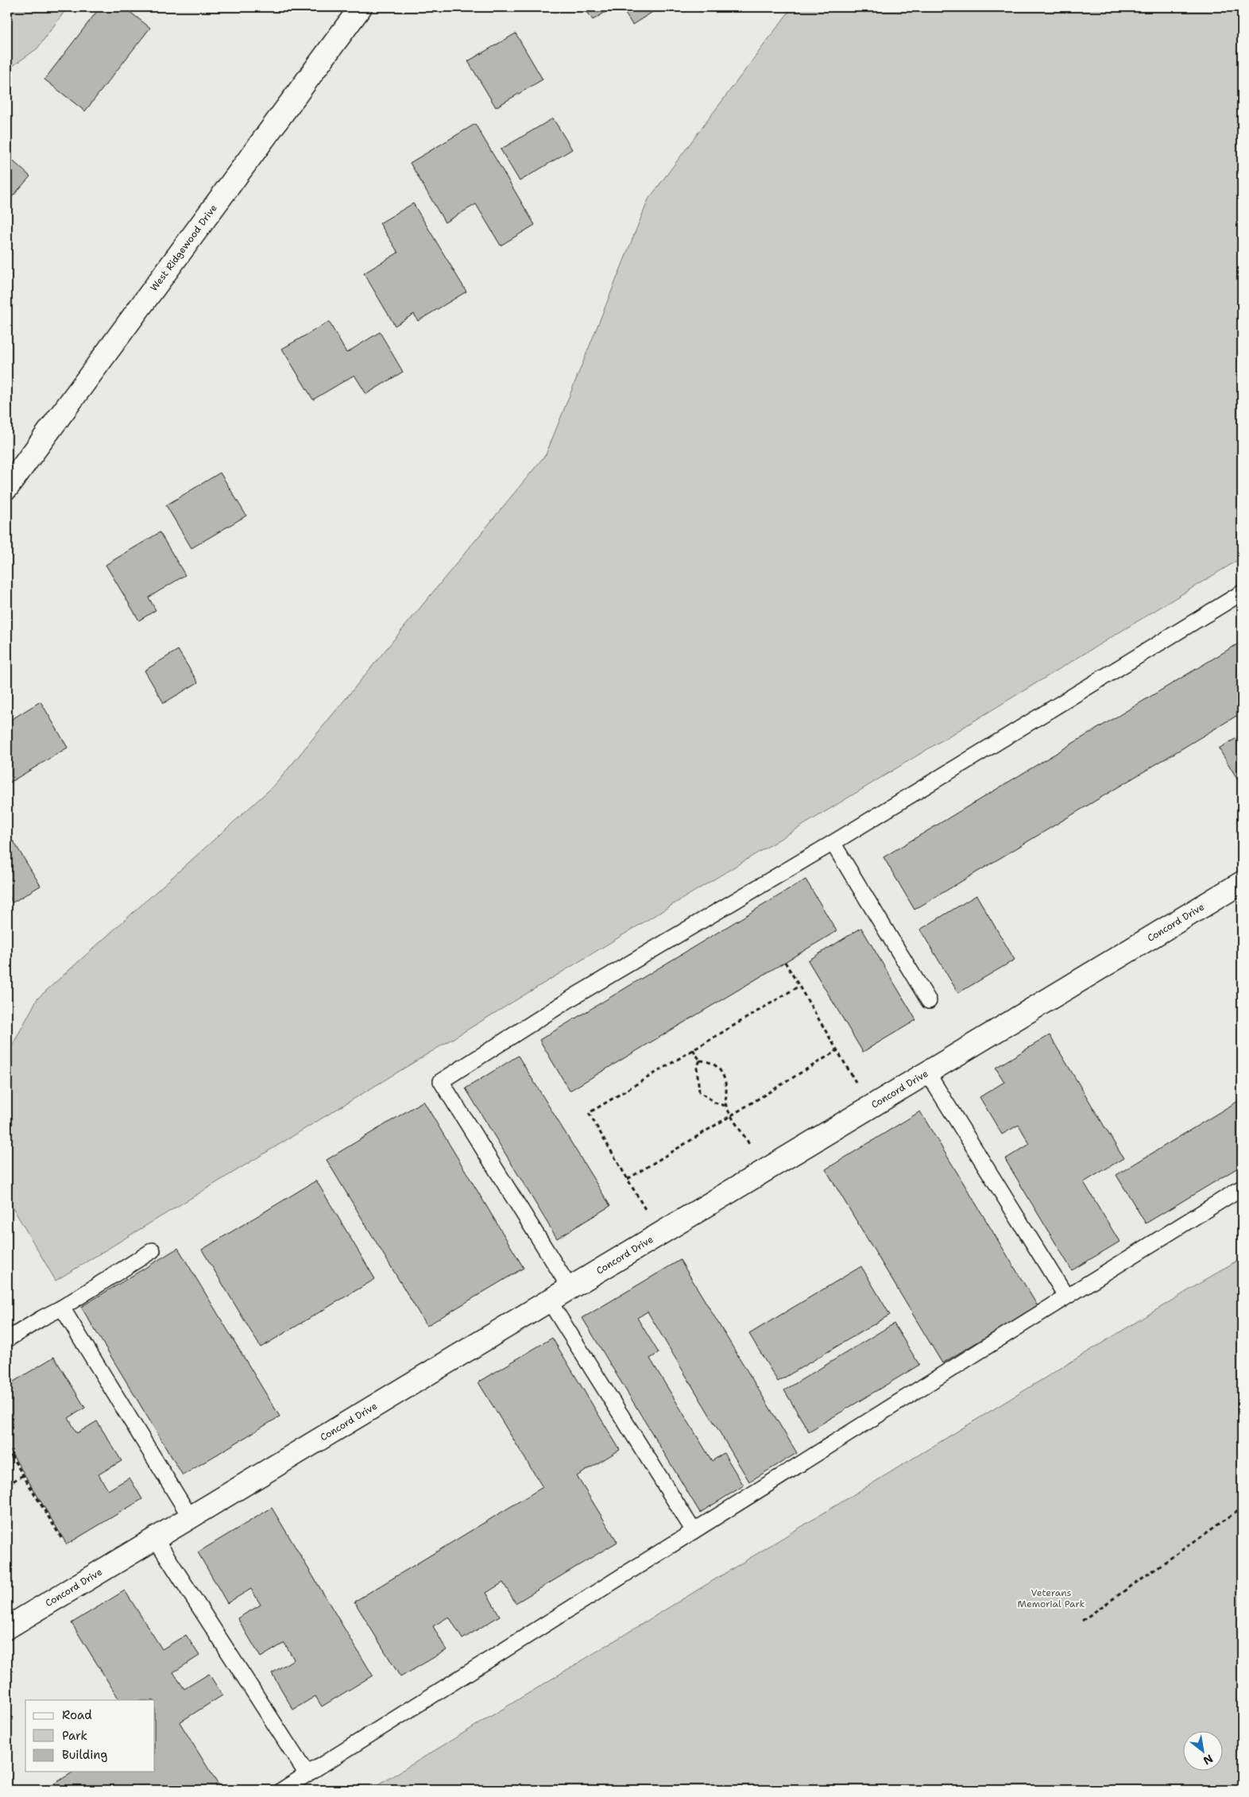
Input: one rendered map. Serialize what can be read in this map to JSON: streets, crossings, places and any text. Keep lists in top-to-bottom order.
{
  "streets": {
    "street": ["West Ridgewood Drive", "Concord Drive"]
  },
  "parks": ["Veterans Memorial Park"],
  "legend": ["Road", "Park", "Building"],
  "north": "bottom right"
}
